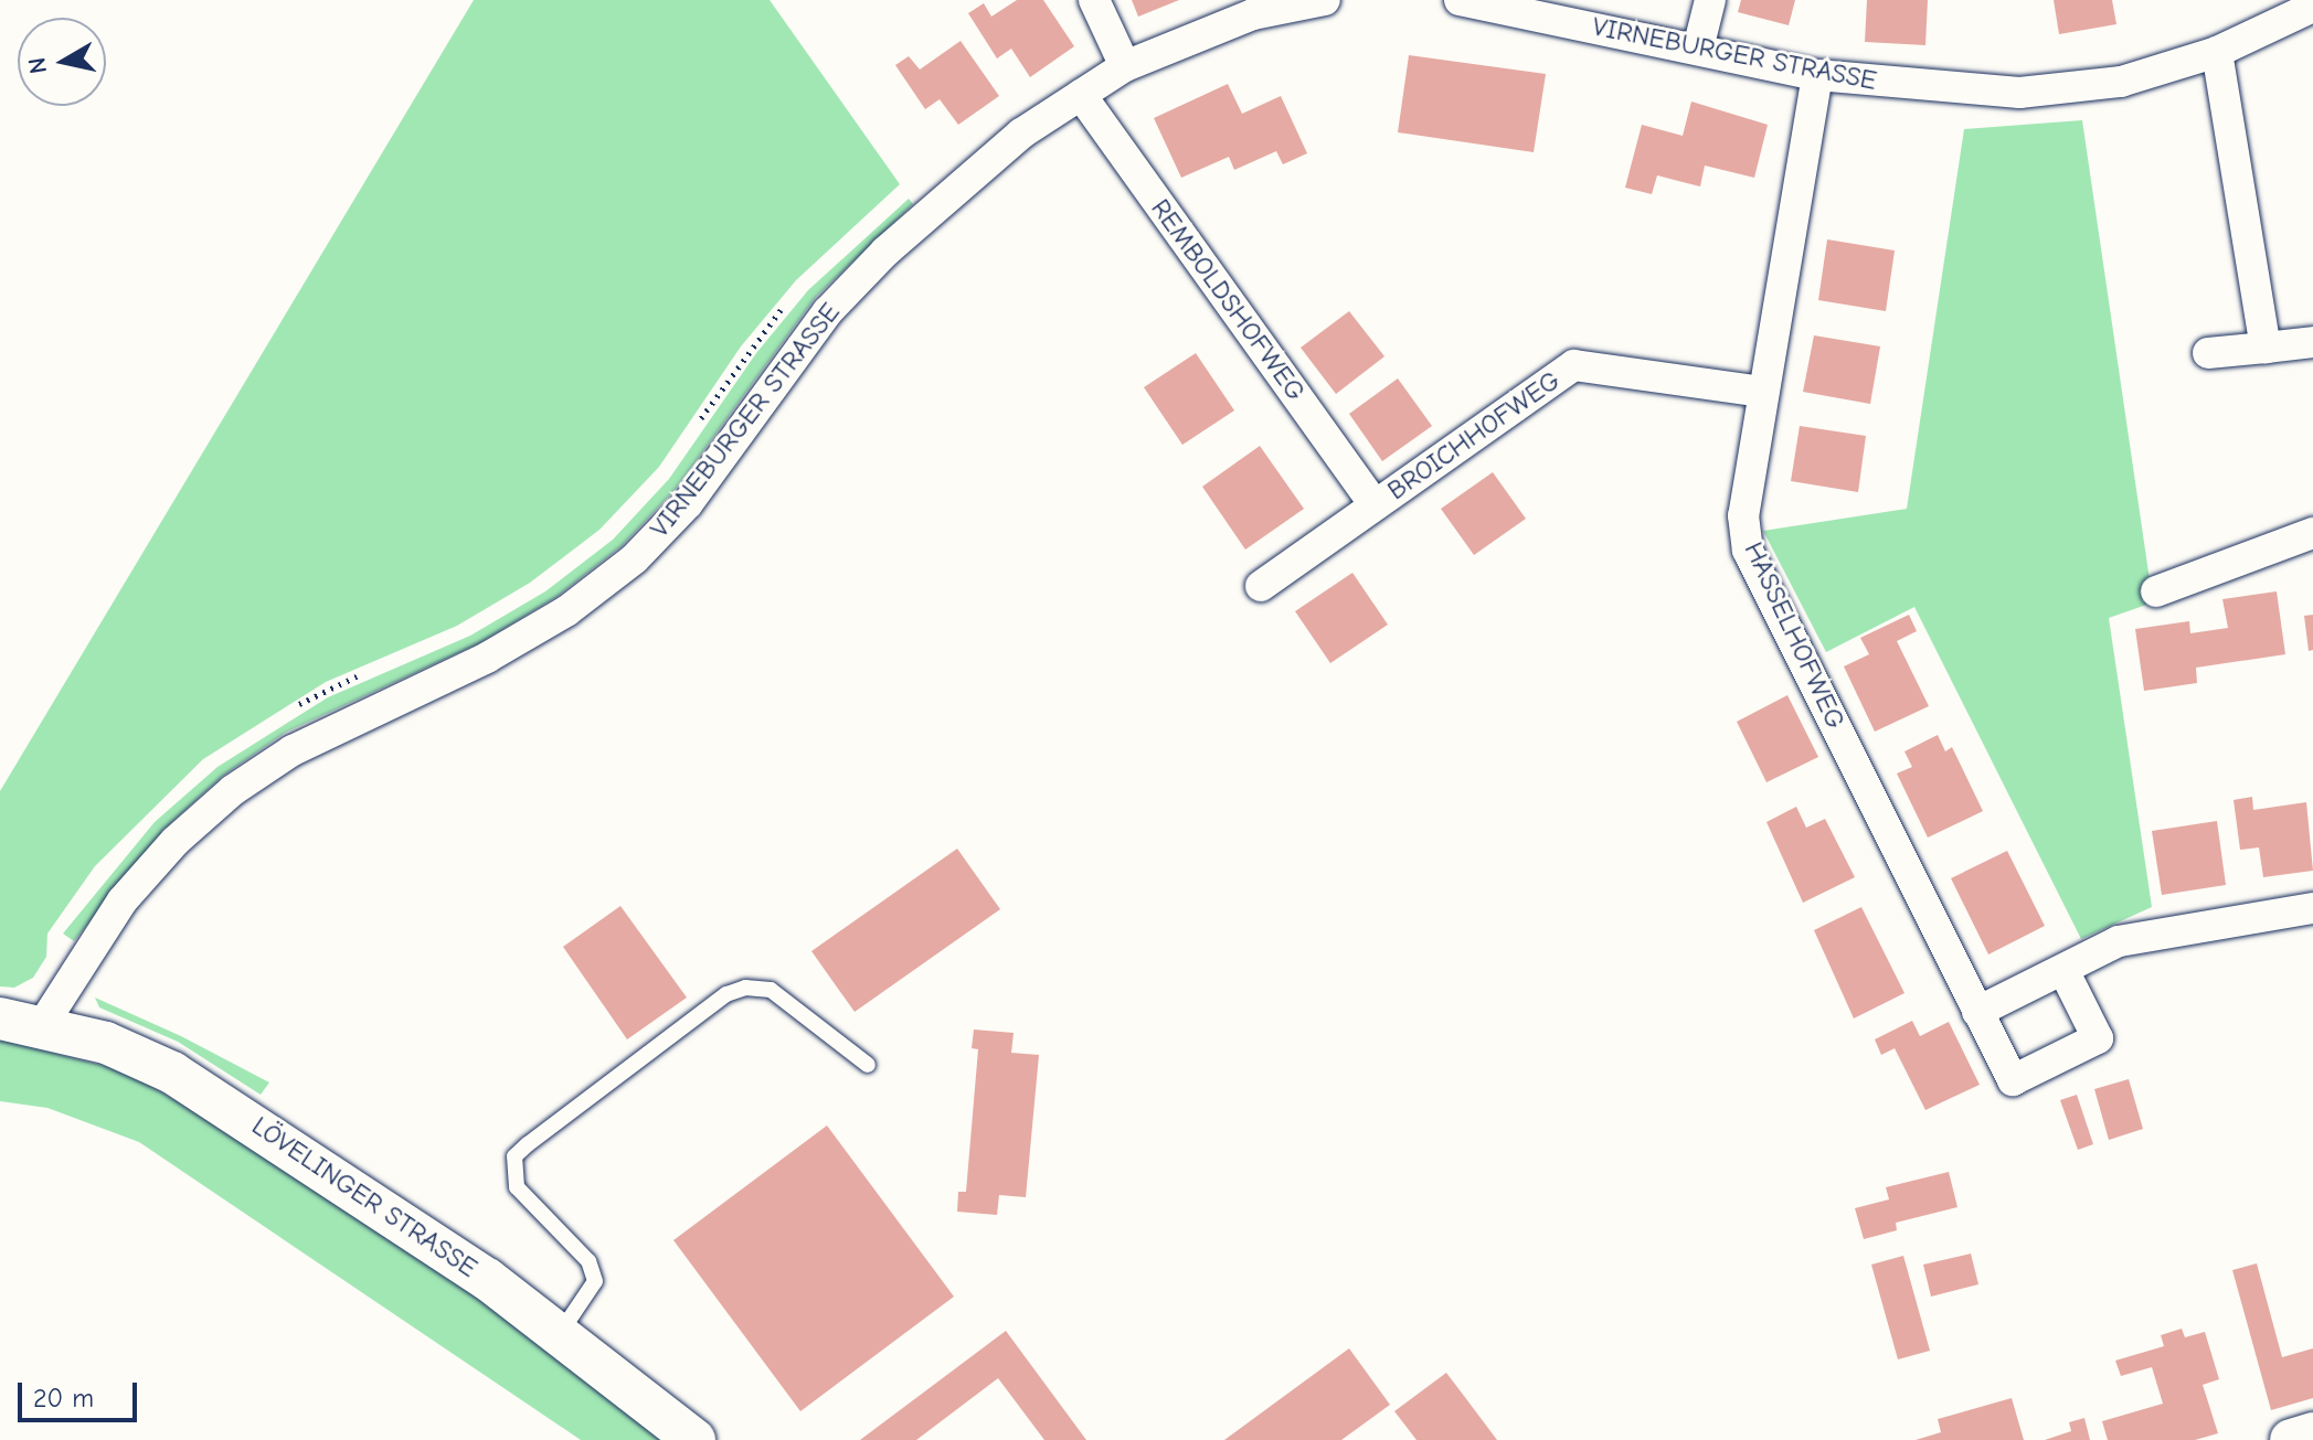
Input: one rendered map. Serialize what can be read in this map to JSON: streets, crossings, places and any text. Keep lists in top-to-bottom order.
{
  "streets": {
    "street": [
      "VIRNEBURGER STRASSE",
      "REMBOLDSHOFWEG",
      "BROICHHOFWEG",
      "HASSELHOFWEG",
      "LÖVELINGER STRASSE"
    ]
  },
  "crossings": [
    ["VIRNEBURGER STRASSE", "REMBOLDSHOFWEG"],
    ["VIRNEBURGER STRASSE", "HASSELHOFWEG"],
    ["VIRNEBURGER STRASSE", "LÖVELINGER STRASSE"],
    ["REMBOLDSHOFWEG", "BROICHHOFWEG"],
    ["BROICHHOFWEG", "HASSELHOFWEG"]
  ],
  "scale_bar": "20 m",
  "north": "left"
}
